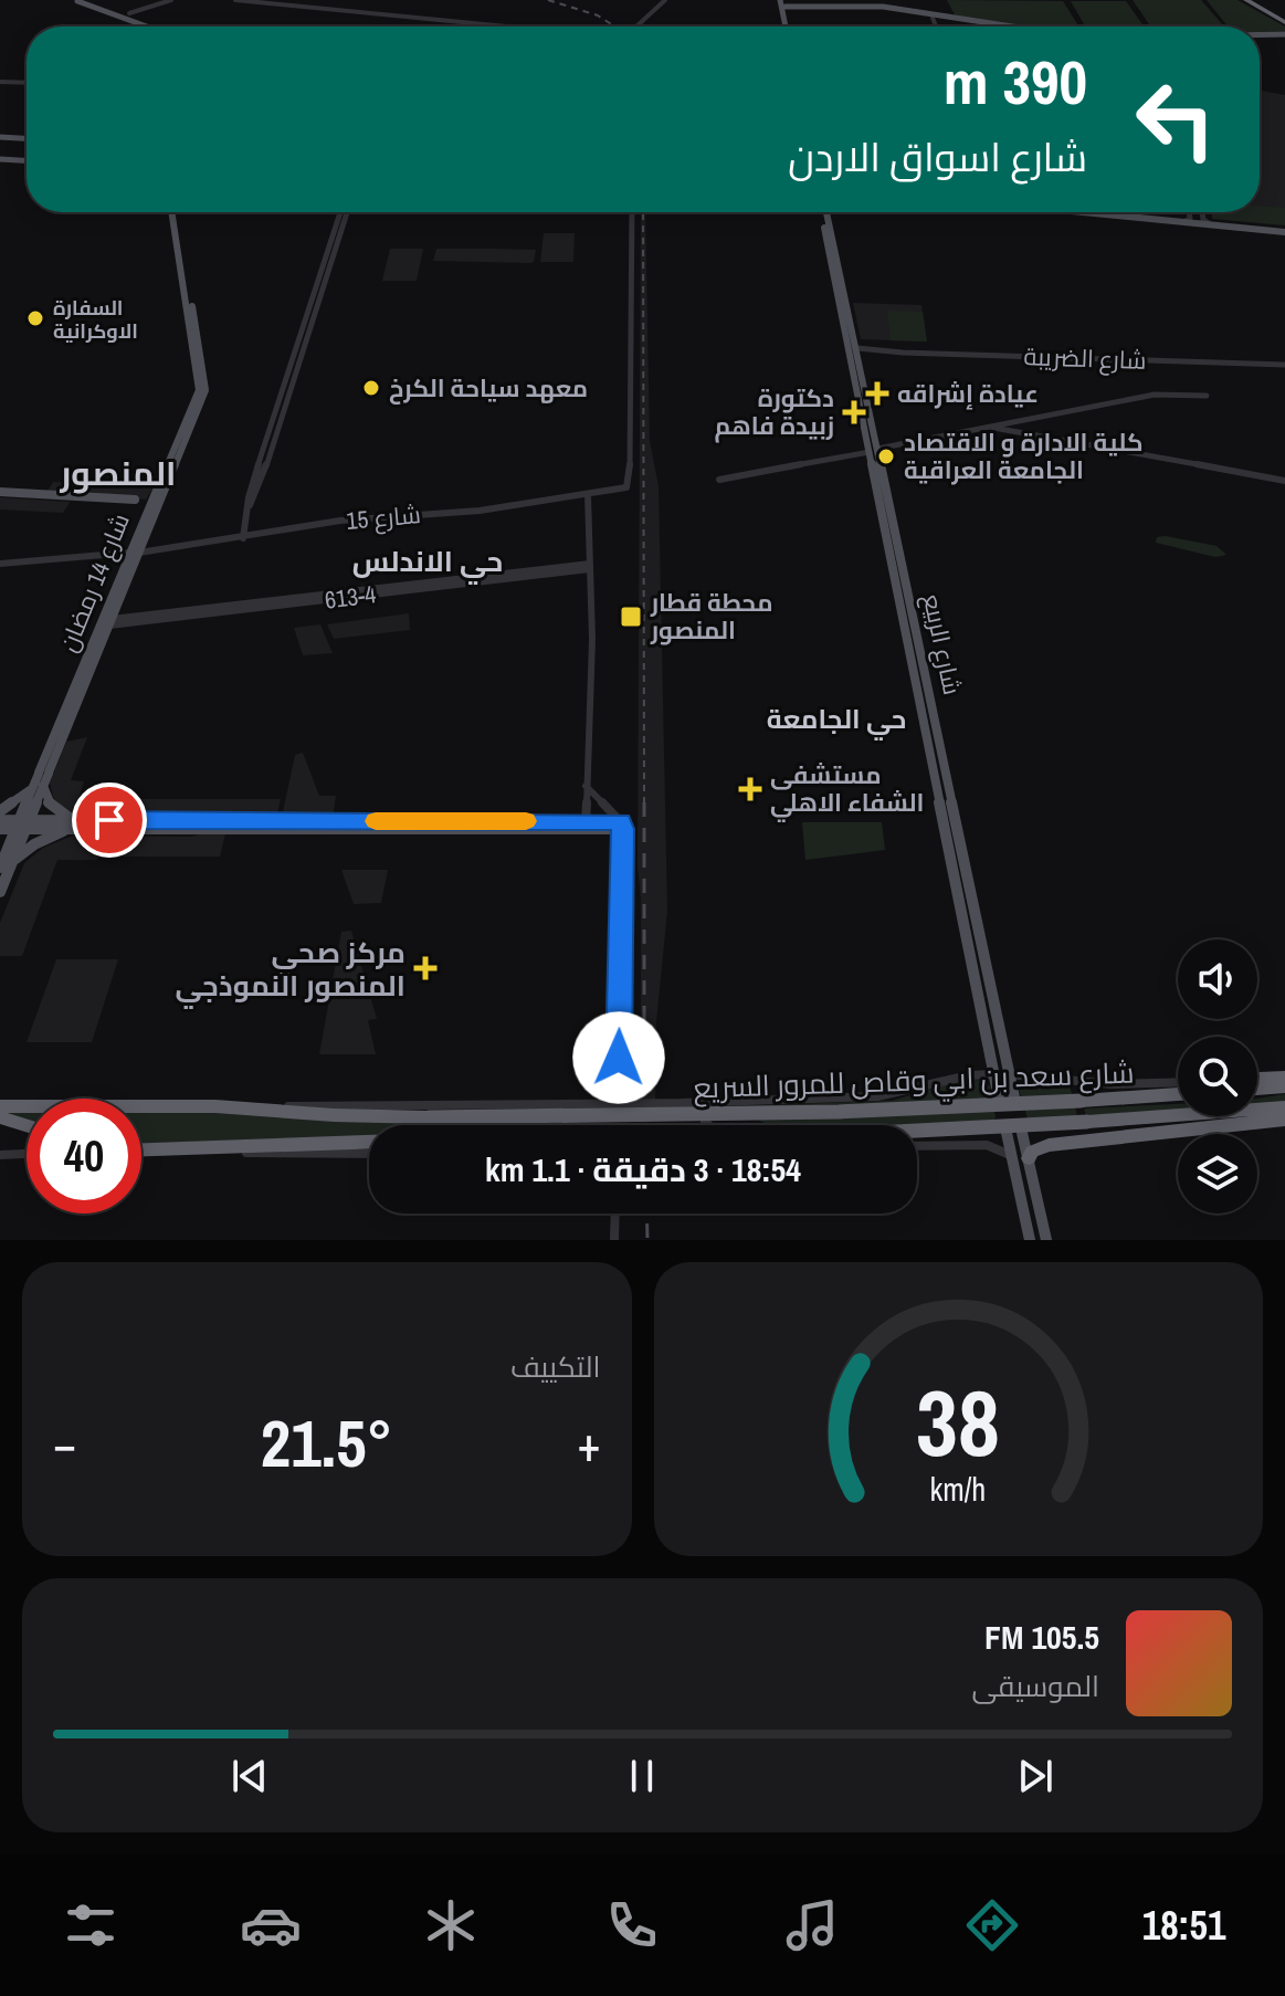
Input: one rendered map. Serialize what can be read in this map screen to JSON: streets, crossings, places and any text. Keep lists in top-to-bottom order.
{
  "streets": {
    "highway": ["شارع سعد بن ابي وقاص للمرور السريع"],
    "main road": ["شارع 14 رمضان", "شارع الربيع"],
    "street": ["شارع الضريبة", "شارع 15", "613-4"]
  },
  "crossings": [
    ["شارع الضريبة", "شارع الربيع"],
    ["شارع 15", "شارع 14 رمضان"],
    ["شارع 14 رمضان", "613-4"]
  ],
  "districts": ["المنصور", "حي الاندلس", "حي الجامعة"],
  "places": {
    "other": ["السفارة الاوكرانية", "معهد سياحة الكرخ", "كلية الادارة و الاقتصاد الجامعة العراقية"],
    "health": [
      "عيادة إشراقه",
      "دكتورة زبيدة فاهم",
      "مستشفى الشفاء الاهلي",
      "مركز صحي المنصور النموذجي"
    ],
    "transit": ["محطة قطار المنصور"]
  },
  "page": {
    "turn": ["390 m", "شارع اسواق الاردن"],
    "limit": "40",
    "trip": "18:54 · 3 دقيقة · 1.1 km",
    "tile": "التكييف",
    "heat": ["−", "21.5°", "+"],
    "song": ["105.5 FM", "الموسيقى"],
    "tabs": "18:51",
    "gauge": ["38", "km/h"]
  }
}
